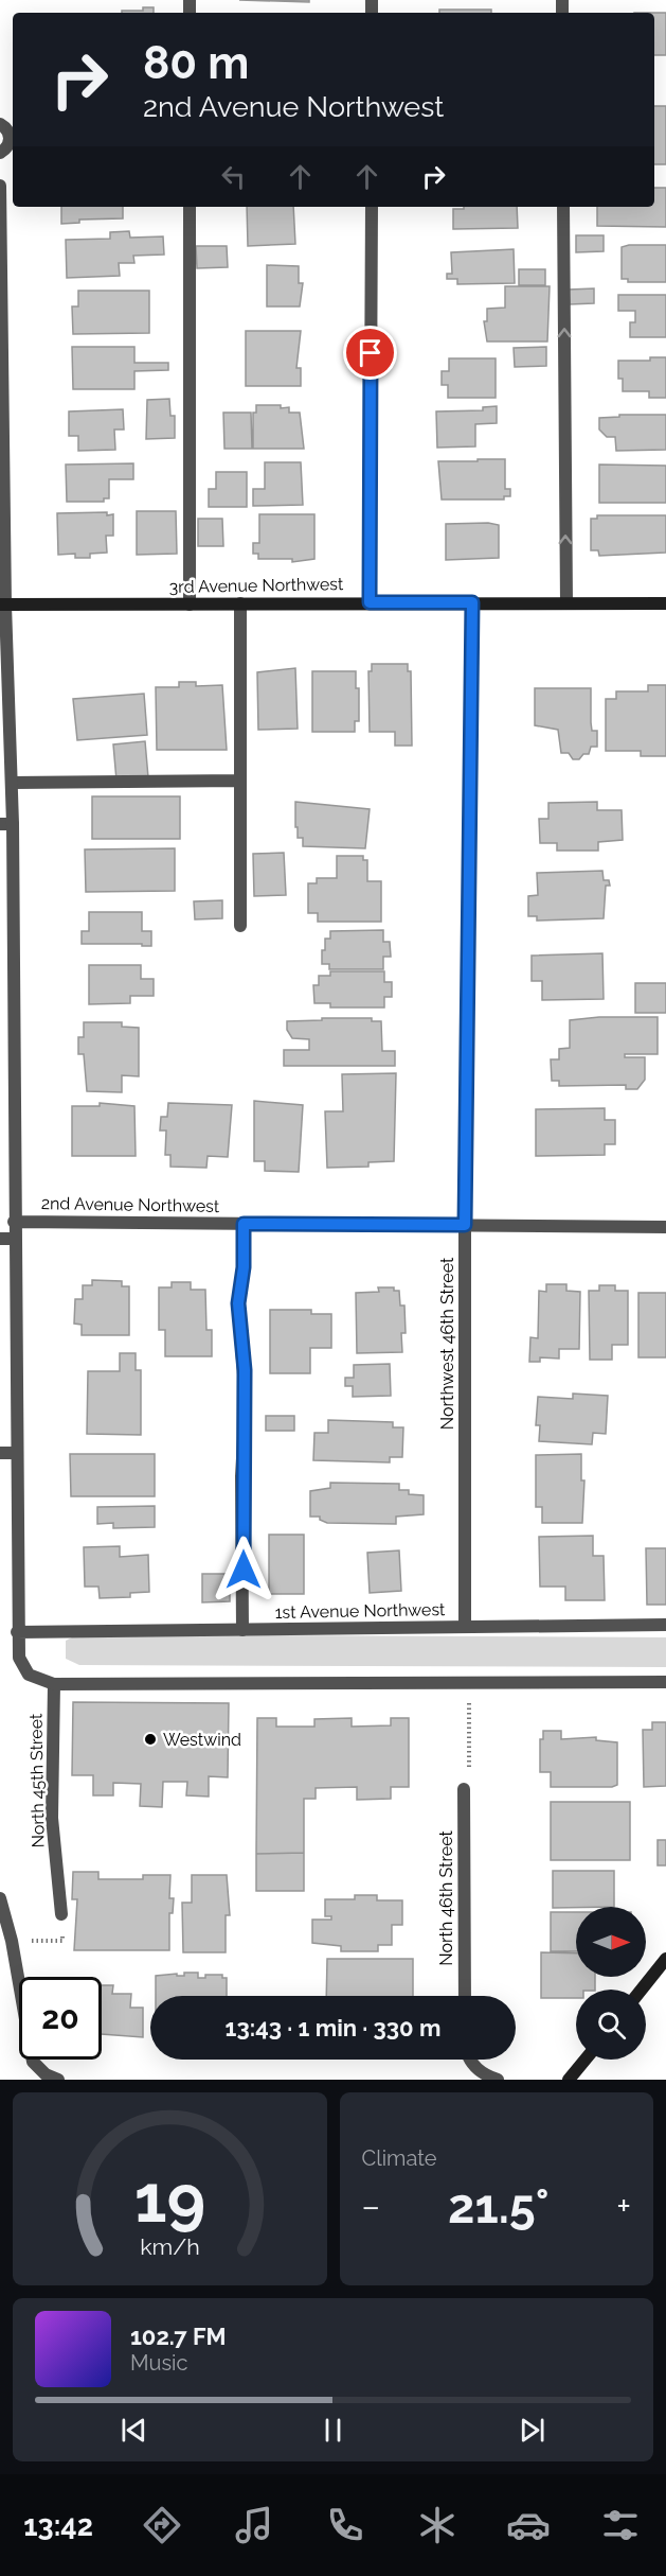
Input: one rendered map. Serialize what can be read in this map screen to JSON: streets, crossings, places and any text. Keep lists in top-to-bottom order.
{
  "streets": {
    "street": [
      "3rd Avenue Northwest",
      "2nd Avenue Northwest",
      "Northwest 46th Street",
      "1st Avenue Northwest",
      "North 45th Street",
      "North 46th Street"
    ]
  },
  "crossings": [
    ["3rd Avenue Northwest", "Northwest 46th Street"],
    ["2nd Avenue Northwest", "Northwest 46th Street"],
    ["Northwest 46th Street", "1st Avenue Northwest"]
  ],
  "places": ["Westwind"],
  "north": "right",
  "page": {
    "turn": ["80 m", "2nd Avenue Northwest"],
    "limit": "20",
    "trip": "13:43 · 1 min · 330 m",
    "tile": "Climate",
    "heat": ["−", "21.5°", "+"],
    "song": ["102.7 FM", "Music"],
    "tabs": "13:42",
    "gauge": ["19", "km/h"]
  }
}
